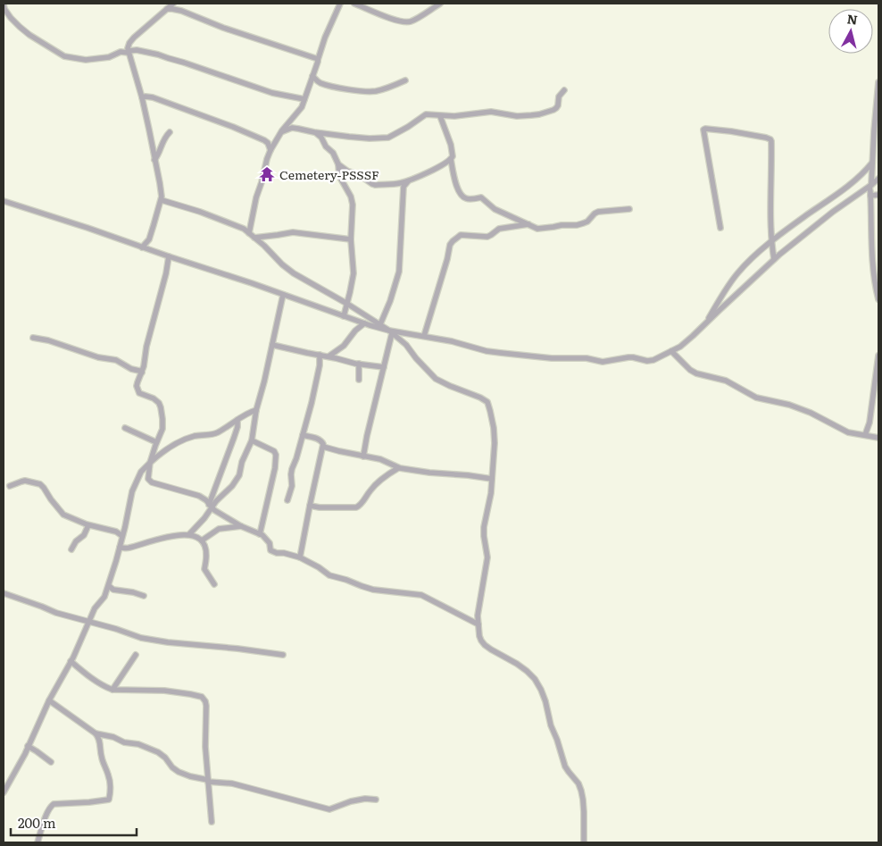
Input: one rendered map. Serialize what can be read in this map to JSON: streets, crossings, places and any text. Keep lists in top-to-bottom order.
{
  "places": {
    "temple": ["Cemetery-PSSSF"]
  },
  "scale_bar": "200 m",
  "north": "top"
}
